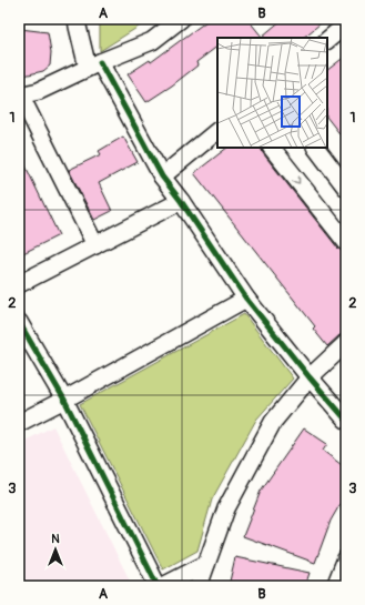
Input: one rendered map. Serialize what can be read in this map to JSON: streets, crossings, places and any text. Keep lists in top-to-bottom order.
{
  "north": "top",
  "grid": {
    "columns": ["A", "B"],
    "rows": ["1", "2", "3"]
  }
}
